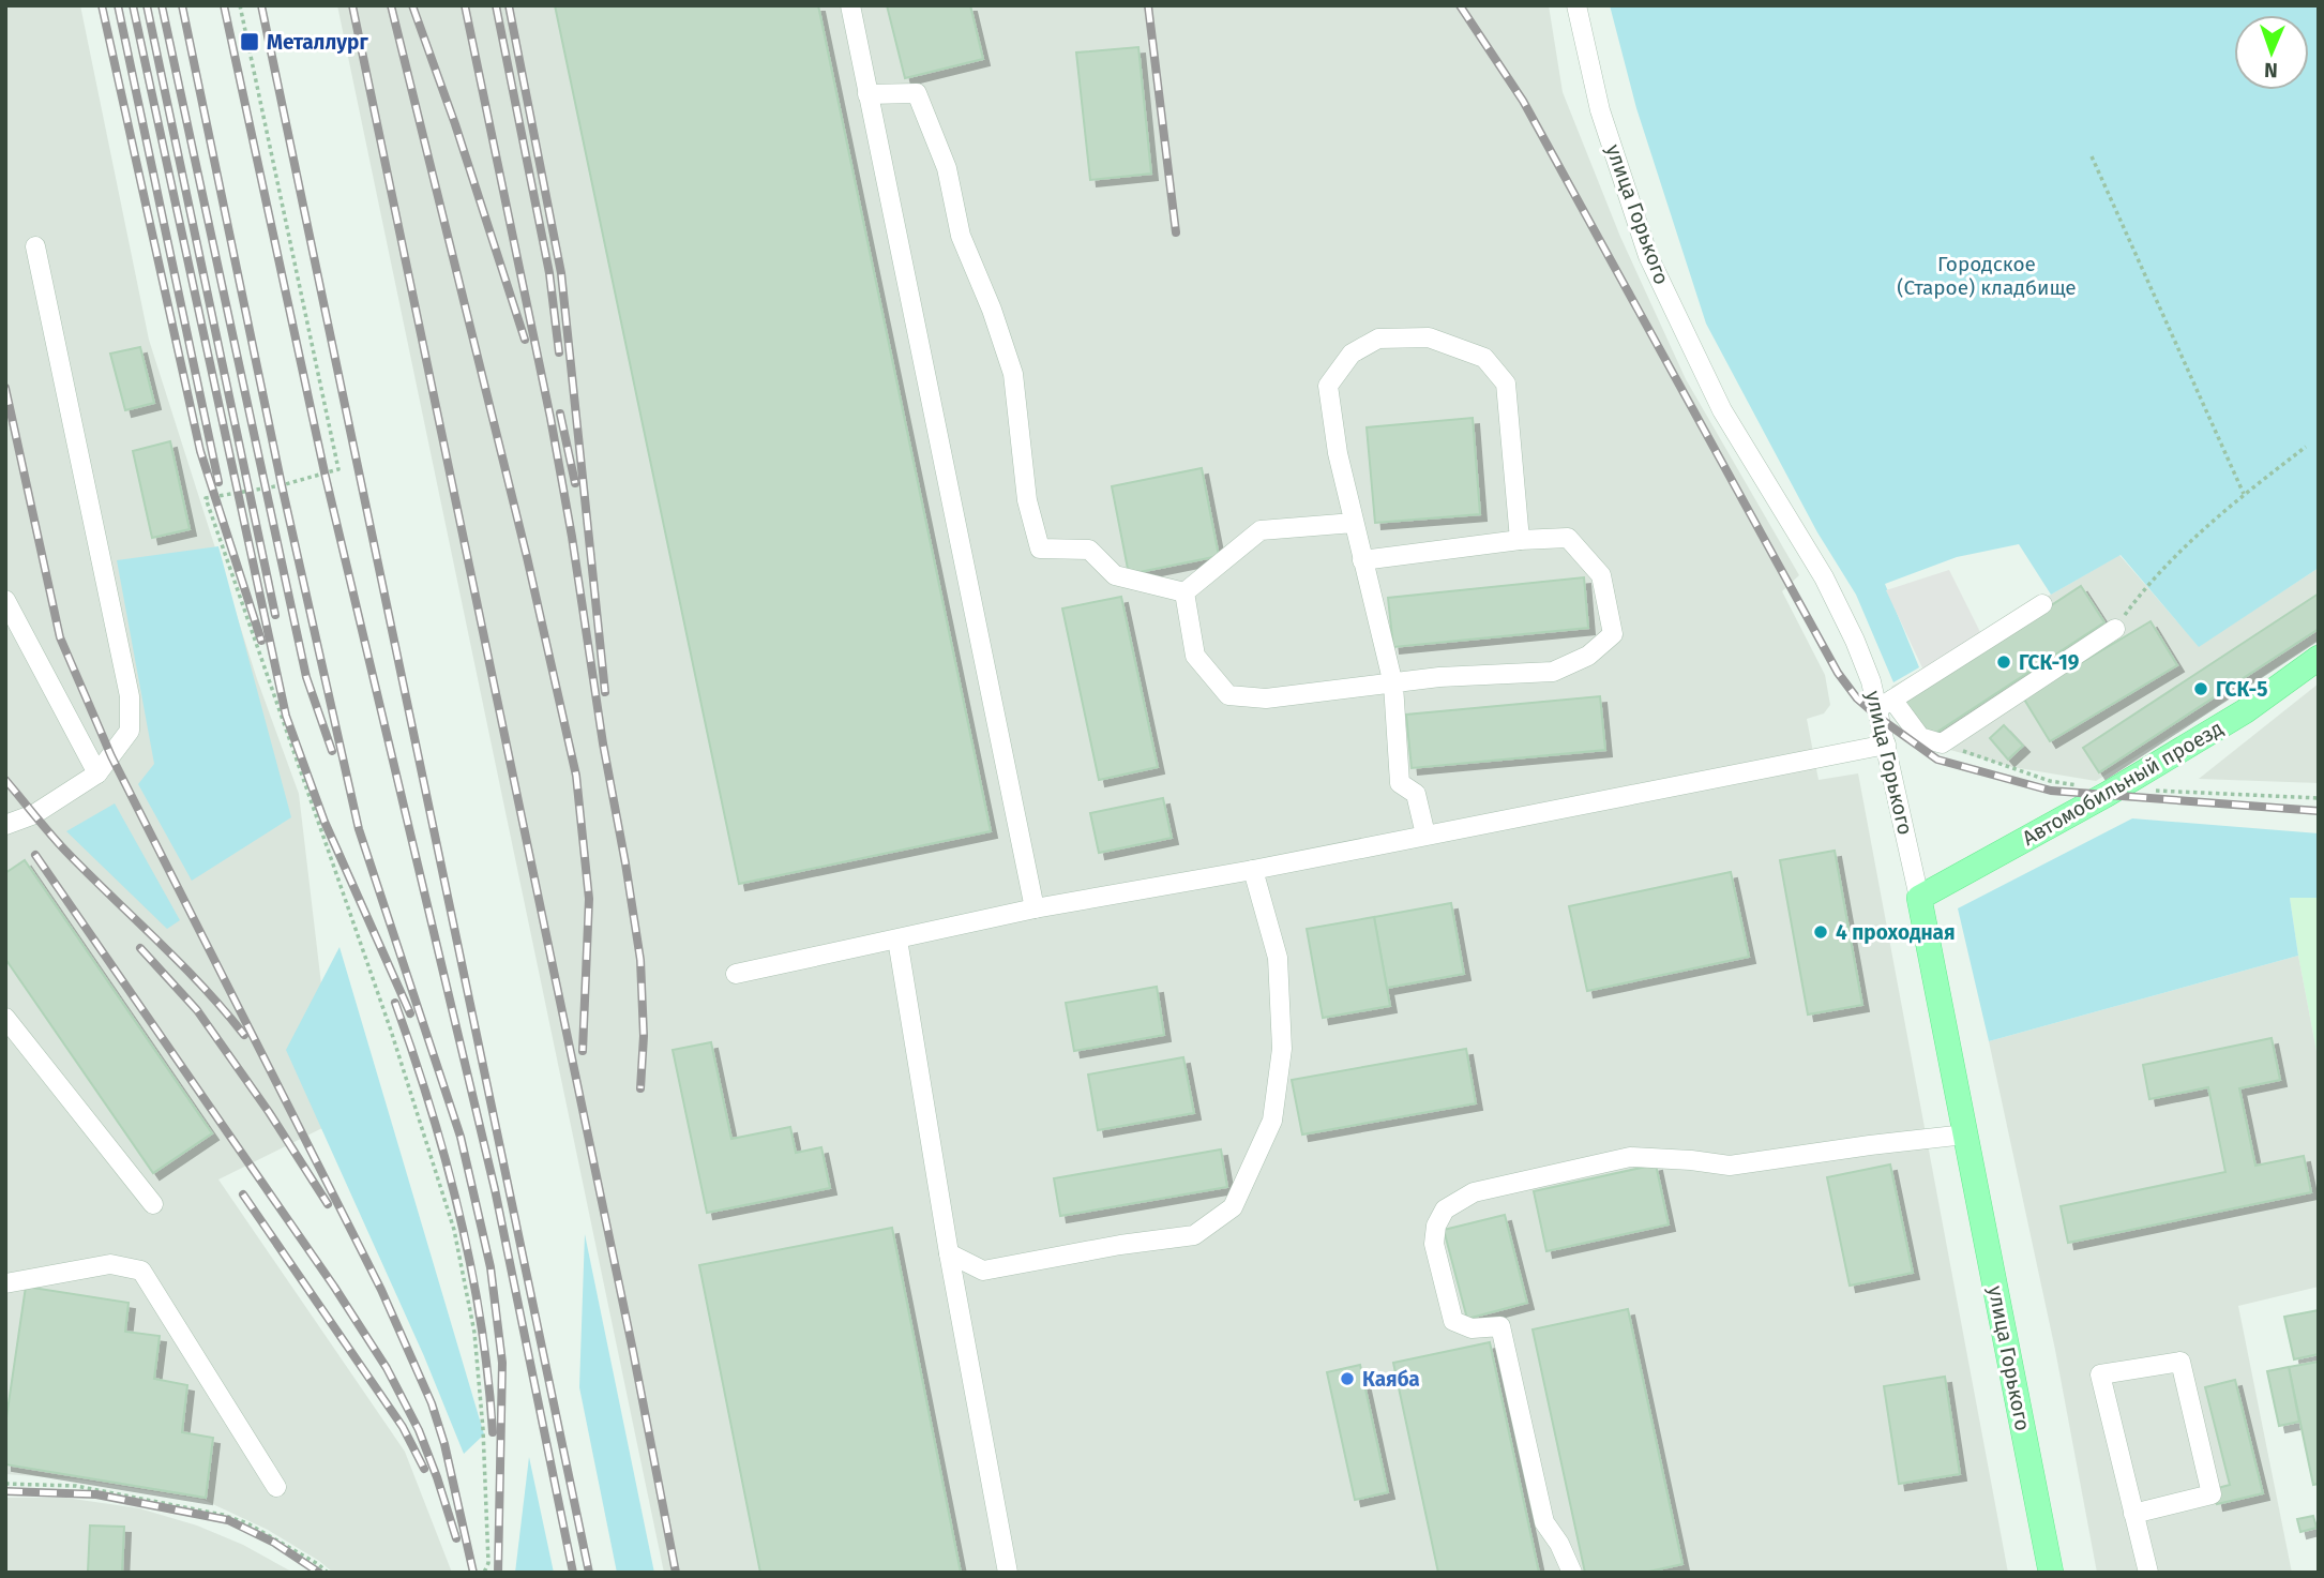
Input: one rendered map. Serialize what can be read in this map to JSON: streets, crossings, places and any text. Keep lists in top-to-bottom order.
{
  "streets": {
    "main road": ["улица Горького", "Автомобильный проезд"]
  },
  "crossings": [
    ["улица Горького", "Автомобильный проезд"]
  ],
  "parks": ["Городское (Старое) кладбище"],
  "places": {
    "transit": ["Металлург"],
    "other": [
      "ГСК-19",
      "ГСК-5",
      "4 проходная",
      "Каяба"
    ]
  },
  "north": "bottom"
}
